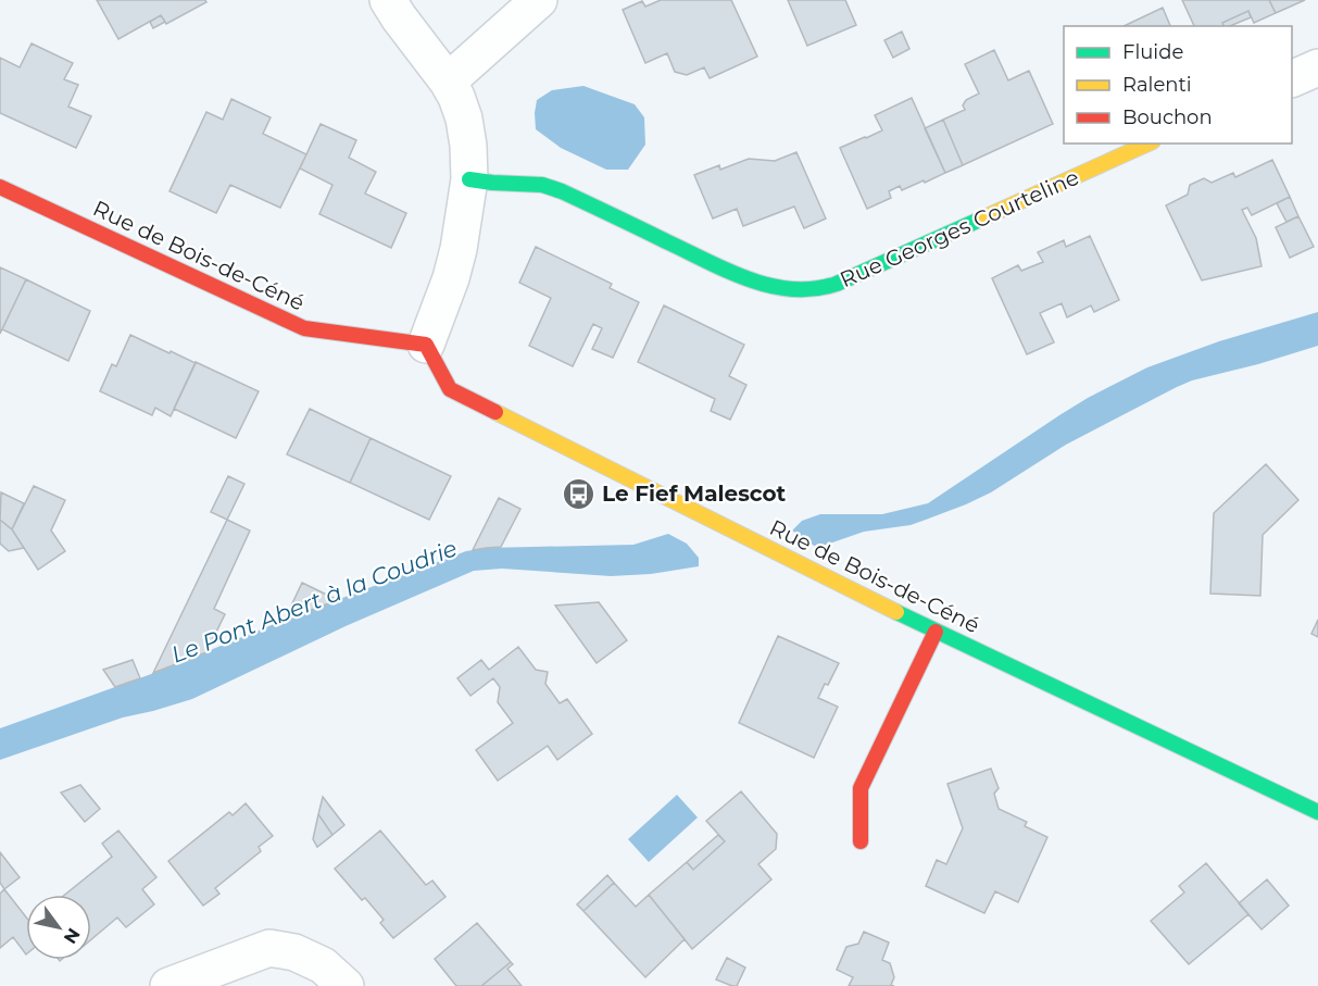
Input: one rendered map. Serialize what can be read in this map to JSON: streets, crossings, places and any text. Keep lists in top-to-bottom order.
{
  "streets": {
    "street": ["Rue Georges Courteline", "Rue de Bois-de-Céné"]
  },
  "water": ["Le Pont Abert à la Coudrie"],
  "places": {
    "bus stop": ["Le Fief Malescot"]
  },
  "legend": ["Fluide", "Ralenti", "Bouchon"],
  "north": "bottom right"
}
